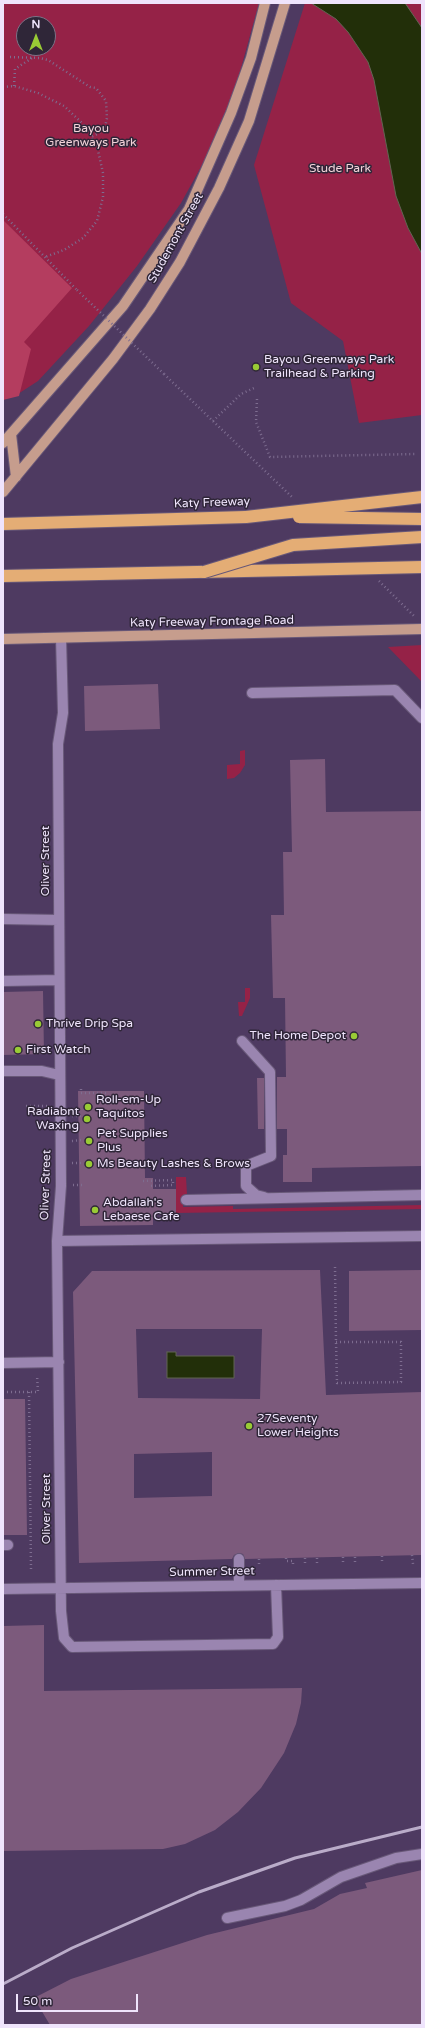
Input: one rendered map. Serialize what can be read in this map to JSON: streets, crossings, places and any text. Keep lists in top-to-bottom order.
{
  "streets": {
    "highway": ["Katy Freeway"],
    "main road": ["Studemont Street", "Katy Freeway Frontage Road"],
    "street": ["Oliver Street", "Summer Street"]
  },
  "crossings": [
    ["Katy Freeway Frontage Road", "Oliver Street"],
    ["Oliver Street", "Summer Street"]
  ],
  "parks": ["Bayou Greenways Park", "Stude Park"],
  "places": [
    "Bayou Greenways Park Trailhead & Parking",
    "Thrive Drip Spa",
    "The Home Depot",
    "First Watch",
    "Roll-em-Up Taquitos",
    "Radiabnt Waxing",
    "Pet Supplies Plus",
    "Ms Beauty Lashes & Brows",
    "Abdallah's Lebaese Cafe",
    "27Seventy Lower Heights"
  ],
  "scale_bar": "50 m",
  "north": "top"
}
